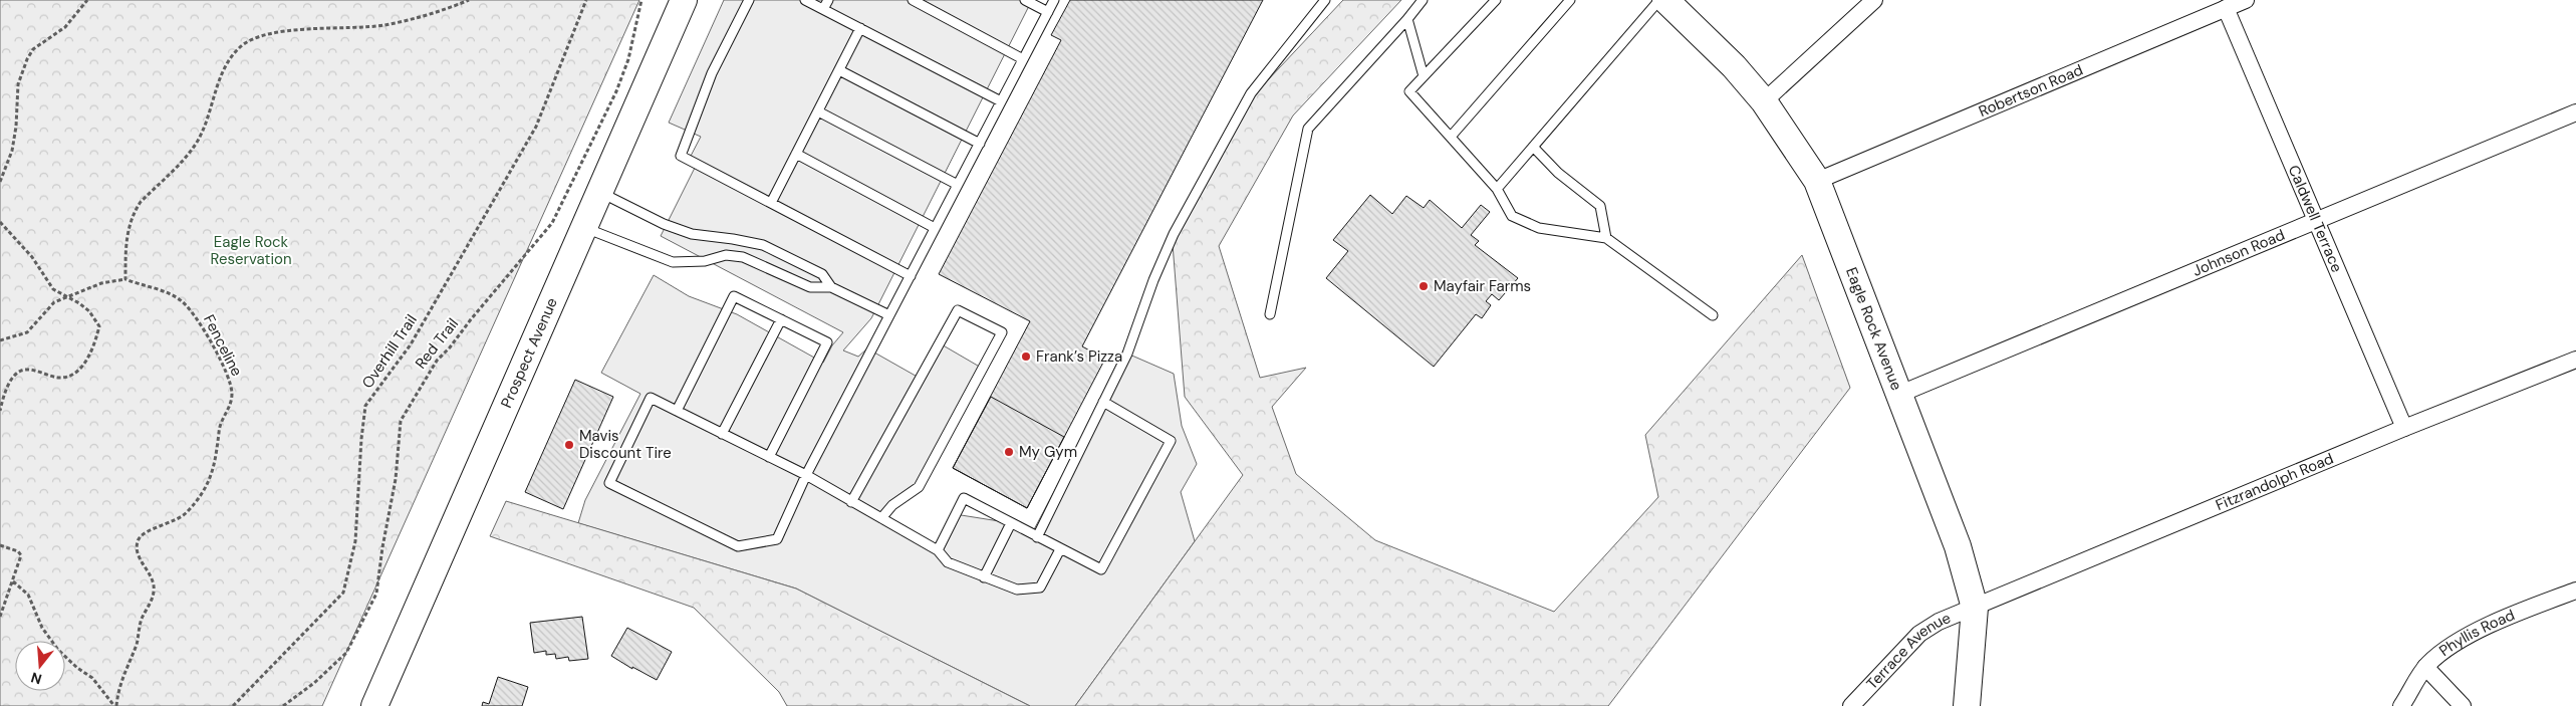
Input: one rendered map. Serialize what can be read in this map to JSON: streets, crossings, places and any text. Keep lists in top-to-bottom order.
{
  "streets": {
    "main road": ["Eagle Rock Avenue", "Prospect Avenue"],
    "street": [
      "Robertson Road",
      "Caldwell Terrace",
      "Johnson Road",
      "Fitzrandolph Road",
      "Phyllis Road",
      "Terrace Avenue"
    ],
    "path": ["Red Trail", "Fenceline", "Overhill Trail"]
  },
  "crossings": [
    ["Robertson Road", "Caldwell Terrace"],
    ["Robertson Road", "Eagle Rock Avenue"],
    ["Caldwell Terrace", "Johnson Road"],
    ["Caldwell Terrace", "Fitzrandolph Road"],
    ["Johnson Road", "Eagle Rock Avenue"],
    ["Eagle Rock Avenue", "Fitzrandolph Road"],
    ["Eagle Rock Avenue", "Terrace Avenue"],
    ["Fitzrandolph Road", "Terrace Avenue"]
  ],
  "parks": ["Eagle Rock Reservation"],
  "places": [
    "Mayfair Farms",
    "Frank’s Pizza",
    "Mavis Discount Tire",
    "My Gym"
  ],
  "north": "bottom"
}
